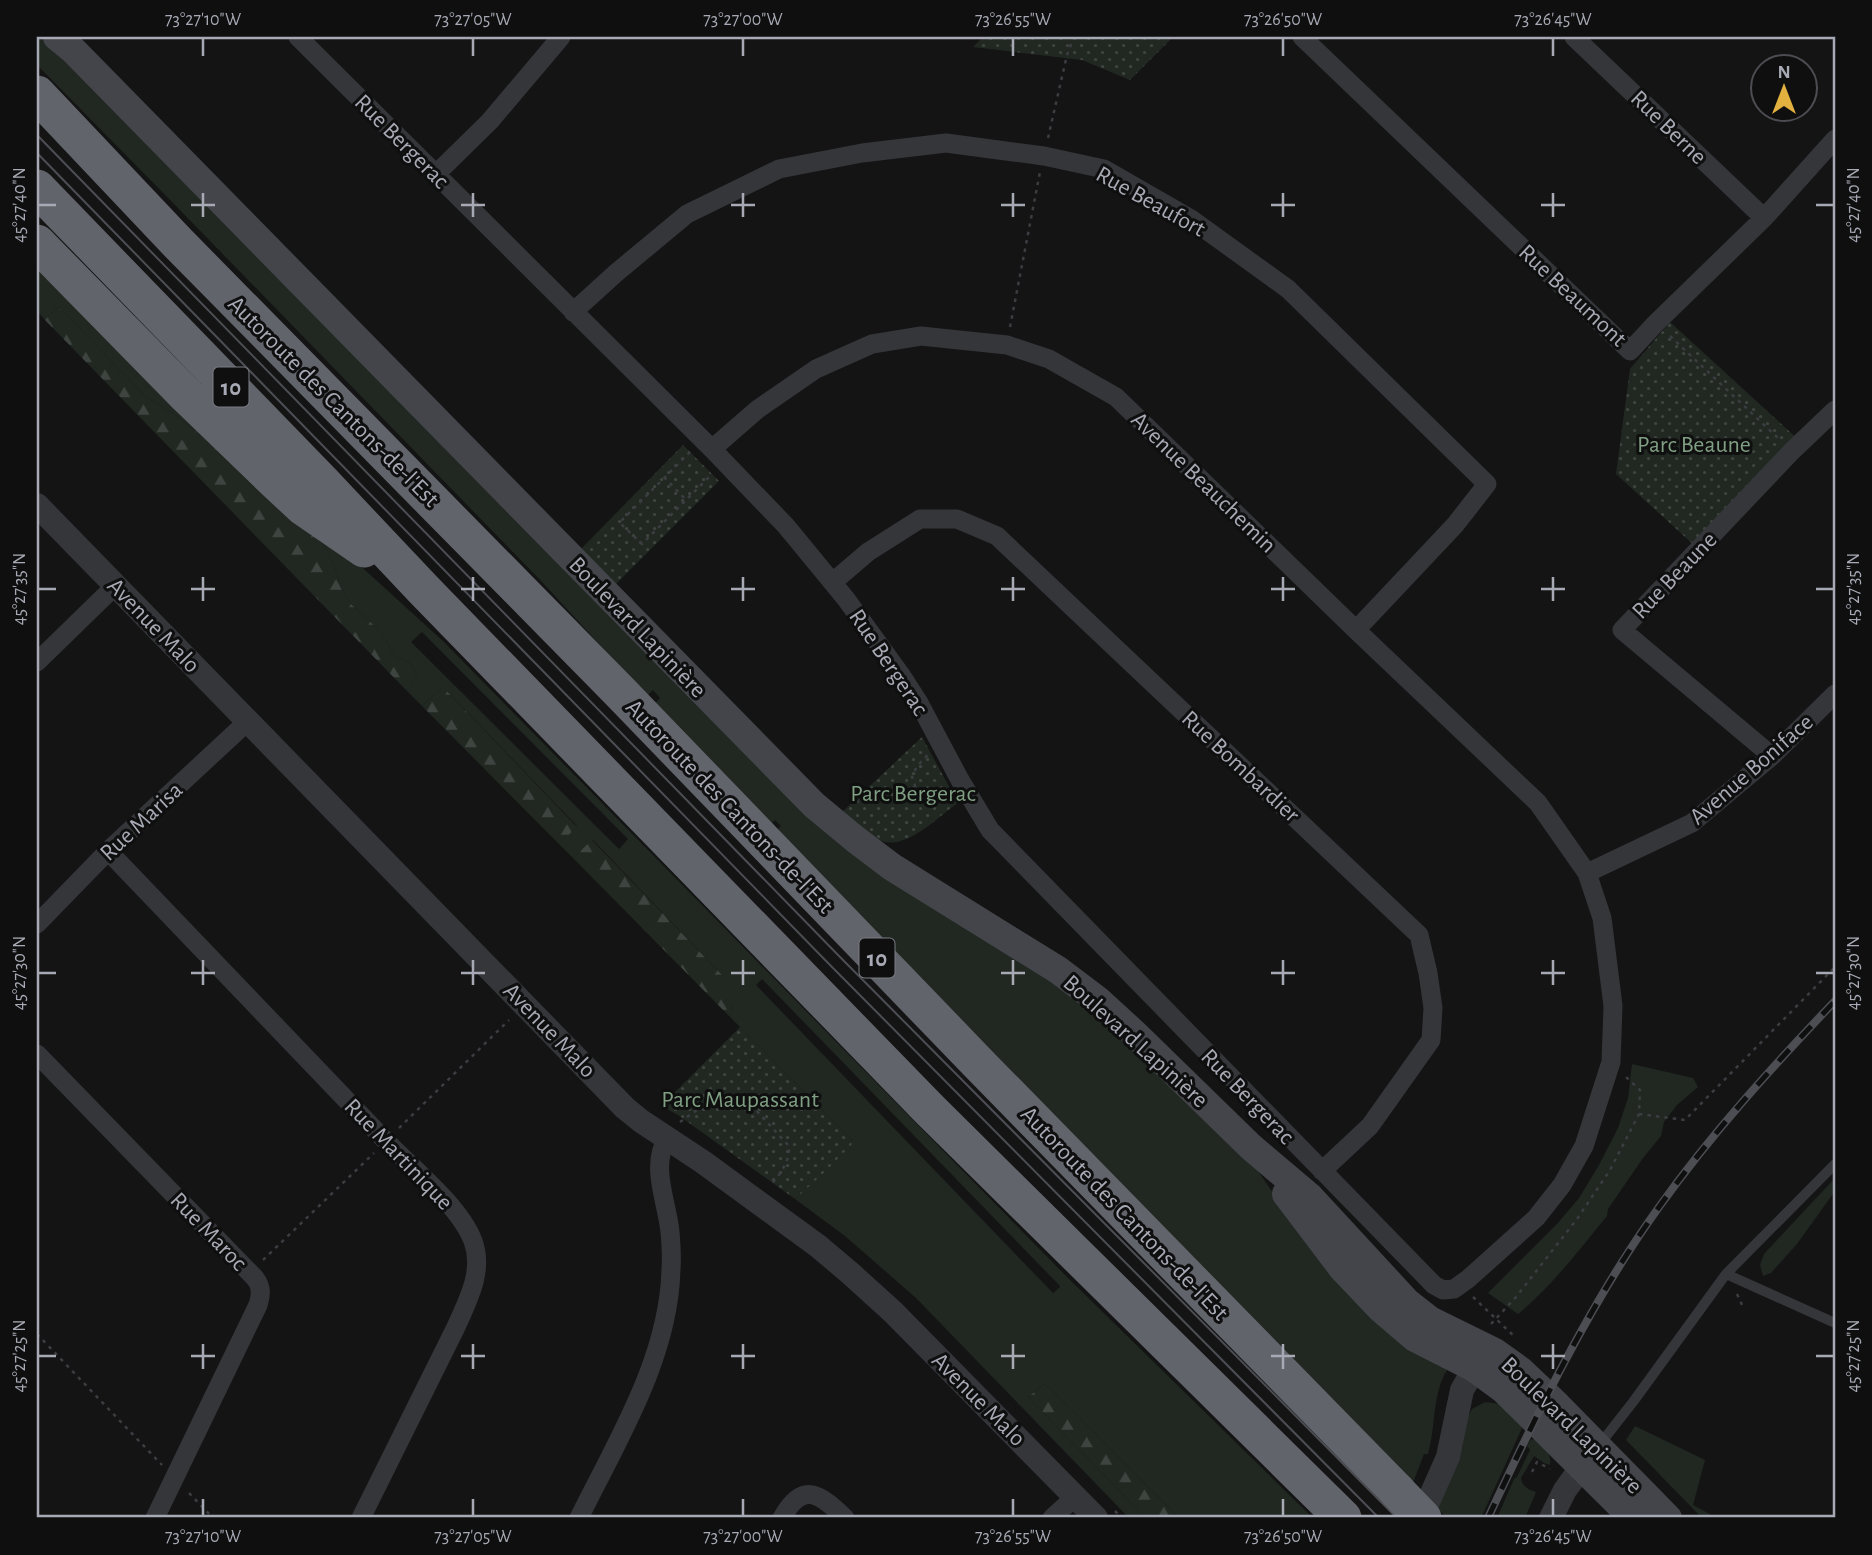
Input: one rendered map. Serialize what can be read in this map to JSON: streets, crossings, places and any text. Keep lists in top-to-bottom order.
{
  "streets": {
    "highway": ["10", "Autoroute des Cantons-de-l'Est"],
    "main road": ["Boulevard Lapinière"],
    "street": [
      "Rue Berne",
      "Rue Bergerac",
      "Rue Beaufort",
      "Rue Beaumont",
      "Avenue Beauchemin",
      "Rue Beaune",
      "Avenue Malo",
      "Rue Bombardier",
      "Avenue Boniface",
      "Rue Marisa",
      "Rue Martinique",
      "Rue Maroc"
    ]
  },
  "crossings": [
    ["Rue Berne", "Rue Beaumont"],
    ["Rue Bergerac", "Rue Beaufort"],
    ["Rue Bergerac", "Avenue Beauchemin"],
    ["Rue Bergerac", "Rue Bombardier"],
    ["Rue Beaufort", "Avenue Beauchemin"],
    ["Avenue Beauchemin", "Avenue Boniface"],
    ["Rue Beaune", "Avenue Boniface"],
    ["Avenue Malo", "Rue Marisa"],
    ["Rue Marisa", "Rue Martinique"]
  ],
  "parks": ["Parc Beaune", "Parc Bergerac", "Parc Maupassant"],
  "north": "top",
  "coordinates": [
    "73°27'10\"W",
    "73°27'05\"W",
    "73°27'00\"W",
    "73°26'55\"W",
    "73°26'50\"W",
    "73°26'45\"W",
    "45°27'40\"N",
    "45°27'35\"N",
    "45°27'30\"N",
    "45°27'25\"N"
  ]
}
